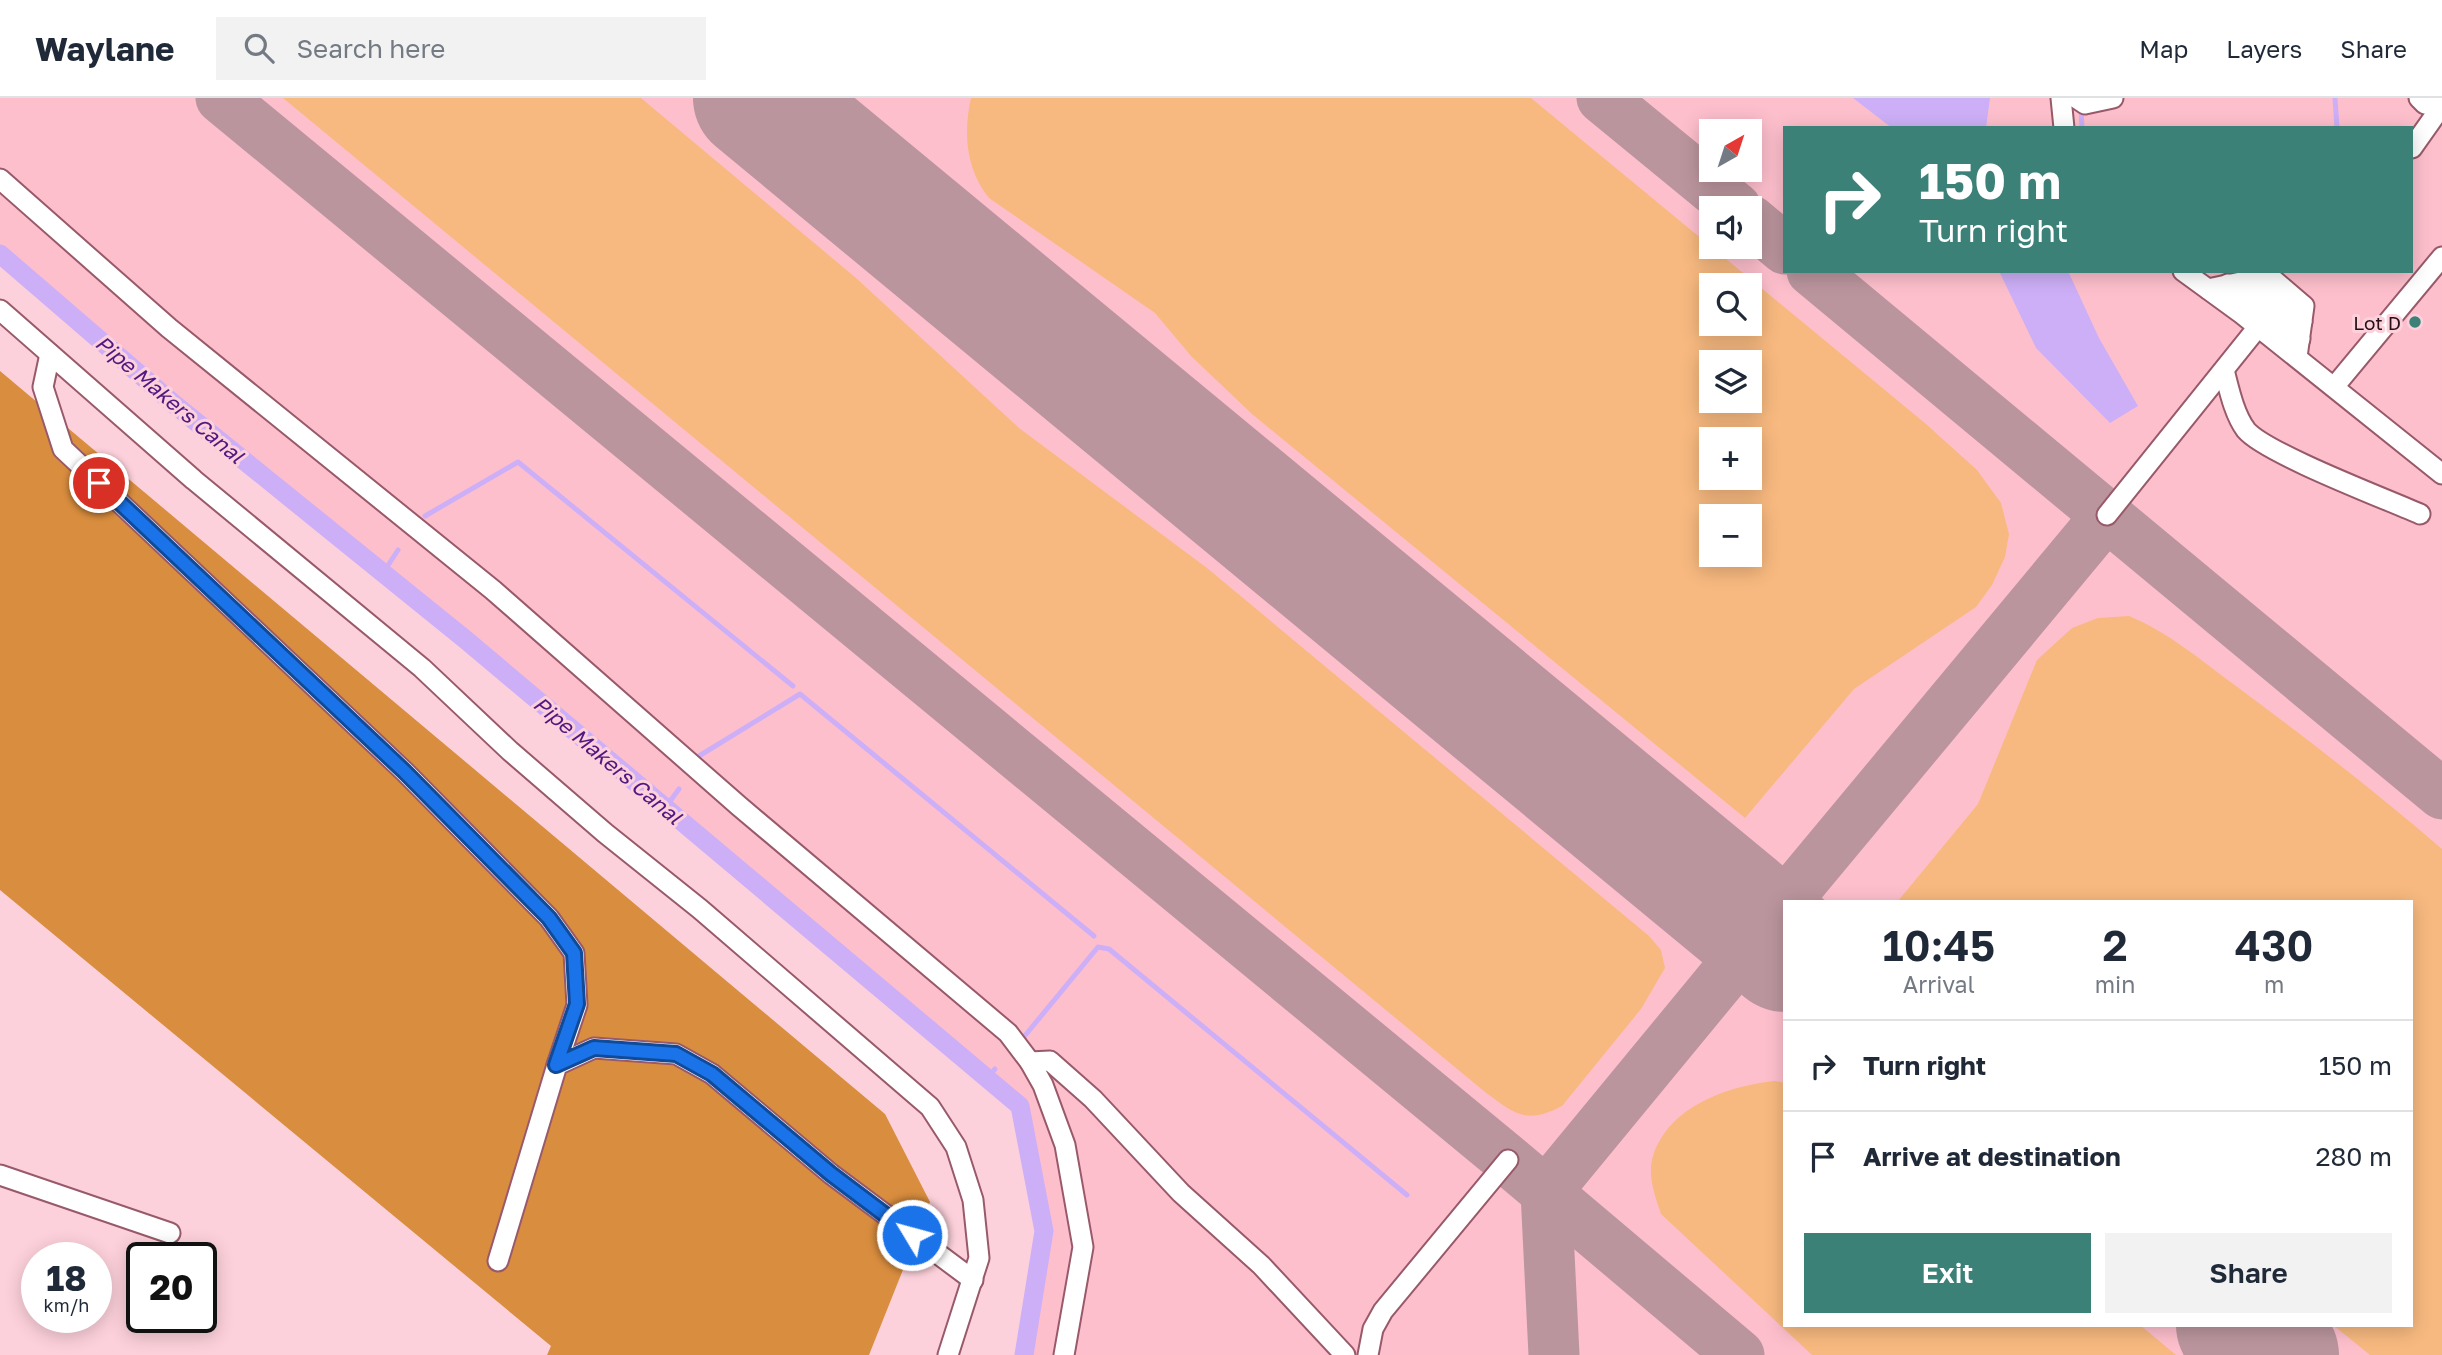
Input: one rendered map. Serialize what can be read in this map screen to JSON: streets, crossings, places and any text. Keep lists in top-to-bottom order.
{
  "water": ["Pipe Makers Canal"],
  "places": ["Lot D"],
  "north": "top right",
  "page": {
    "header": "Waylane",
    "search": "Search here",
    "nav": ["Map", "Layers", "Share"],
    "map_buttons": ["+", "−"],
    "turn": ["150 m", "Turn right"],
    "eta": [
      "10:45",
      "Arrival",
      "2",
      "min",
      "430",
      "m"
    ],
    "list": [
      {
        "name": "Turn right",
        "value": "150 m"
      },
      {
        "name": "Arrive at destination",
        "value": "280 m"
      }
    ],
    "buttons": ["Exit", "Share"],
    "speed": "18 km/h",
    "limit": "20"
  }
}
